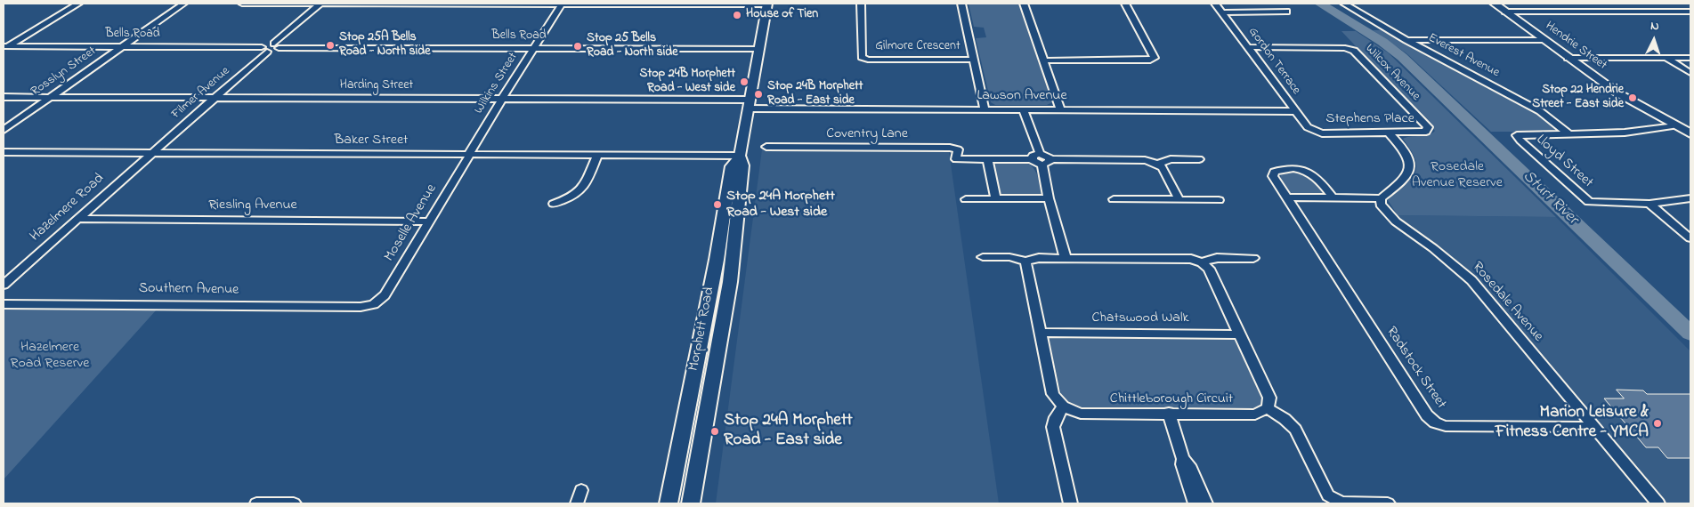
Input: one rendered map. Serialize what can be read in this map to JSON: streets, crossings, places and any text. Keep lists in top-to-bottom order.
{
  "streets": {
    "main road": ["Hendrie Street", "Morphett Road"],
    "street": [
      "Bells Road",
      "Gilmore Crescent",
      "Everest Avenue",
      "Gordon Terrace",
      "Rosslyn Street",
      "Wilcox Avenue",
      "Wilkins Street",
      "Harding Street",
      "Filmer Avenue",
      "Lawson Avenue",
      "Stephens Place",
      "Coventry Lane",
      "Baker Street",
      "Lloyd Street",
      "Riesling Avenue",
      "Hazelmere Road",
      "Moselle Avenue",
      "Southern Avenue",
      "Rosedale Avenue",
      "Chatswood Walk",
      "Radstock Street",
      "Chittleborough Circuit"
    ]
  },
  "crossings": [
    ["Bells Road", "Rosslyn Street"],
    ["Bells Road", "Wilkins Street"],
    ["Bells Road", "Filmer Avenue"],
    ["Bells Road", "Morphett Road"],
    ["Everest Avenue", "Lloyd Street"],
    ["Gordon Terrace", "Wilcox Avenue"],
    ["Gordon Terrace", "Lawson Avenue"],
    ["Gordon Terrace", "Stephens Place"],
    ["Rosslyn Street", "Harding Street"],
    ["Wilcox Avenue", "Stephens Place"],
    ["Wilkins Street", "Harding Street"],
    ["Wilkins Street", "Baker Street"],
    ["Wilkins Street", "Moselle Avenue"],
    ["Harding Street", "Filmer Avenue"],
    ["Harding Street", "Lawson Avenue"],
    ["Harding Street", "Morphett Road"],
    ["Filmer Avenue", "Baker Street"],
    ["Filmer Avenue", "Hazelmere Road"],
    ["Lawson Avenue", "Morphett Road"],
    ["Baker Street", "Hazelmere Road"],
    ["Baker Street", "Moselle Avenue"],
    ["Baker Street", "Morphett Road"],
    ["Riesling Avenue", "Hazelmere Road"],
    ["Riesling Avenue", "Moselle Avenue"],
    ["Moselle Avenue", "Southern Avenue"],
    ["Rosedale Avenue", "Radstock Street"]
  ],
  "water": ["Sturt River"],
  "parks": ["Rosedale Avenue Reserve", "Hazelmere Road Reserve"],
  "places": [
    "House of Tien",
    "Stop 25A Bells Road - North side",
    "Stop 25 Bells Road - North side",
    "Stop 24B Morphett Road - West side",
    "Stop 24B Morphett Road - East side",
    "Stop 22 Hendrie Street - East side",
    "Stop 24A Morphett Road - West side",
    "Marion Leisure & Fitness Centre - YMCA",
    "Stop 24A Morphett Road - East side"
  ],
  "north": "top"
}
